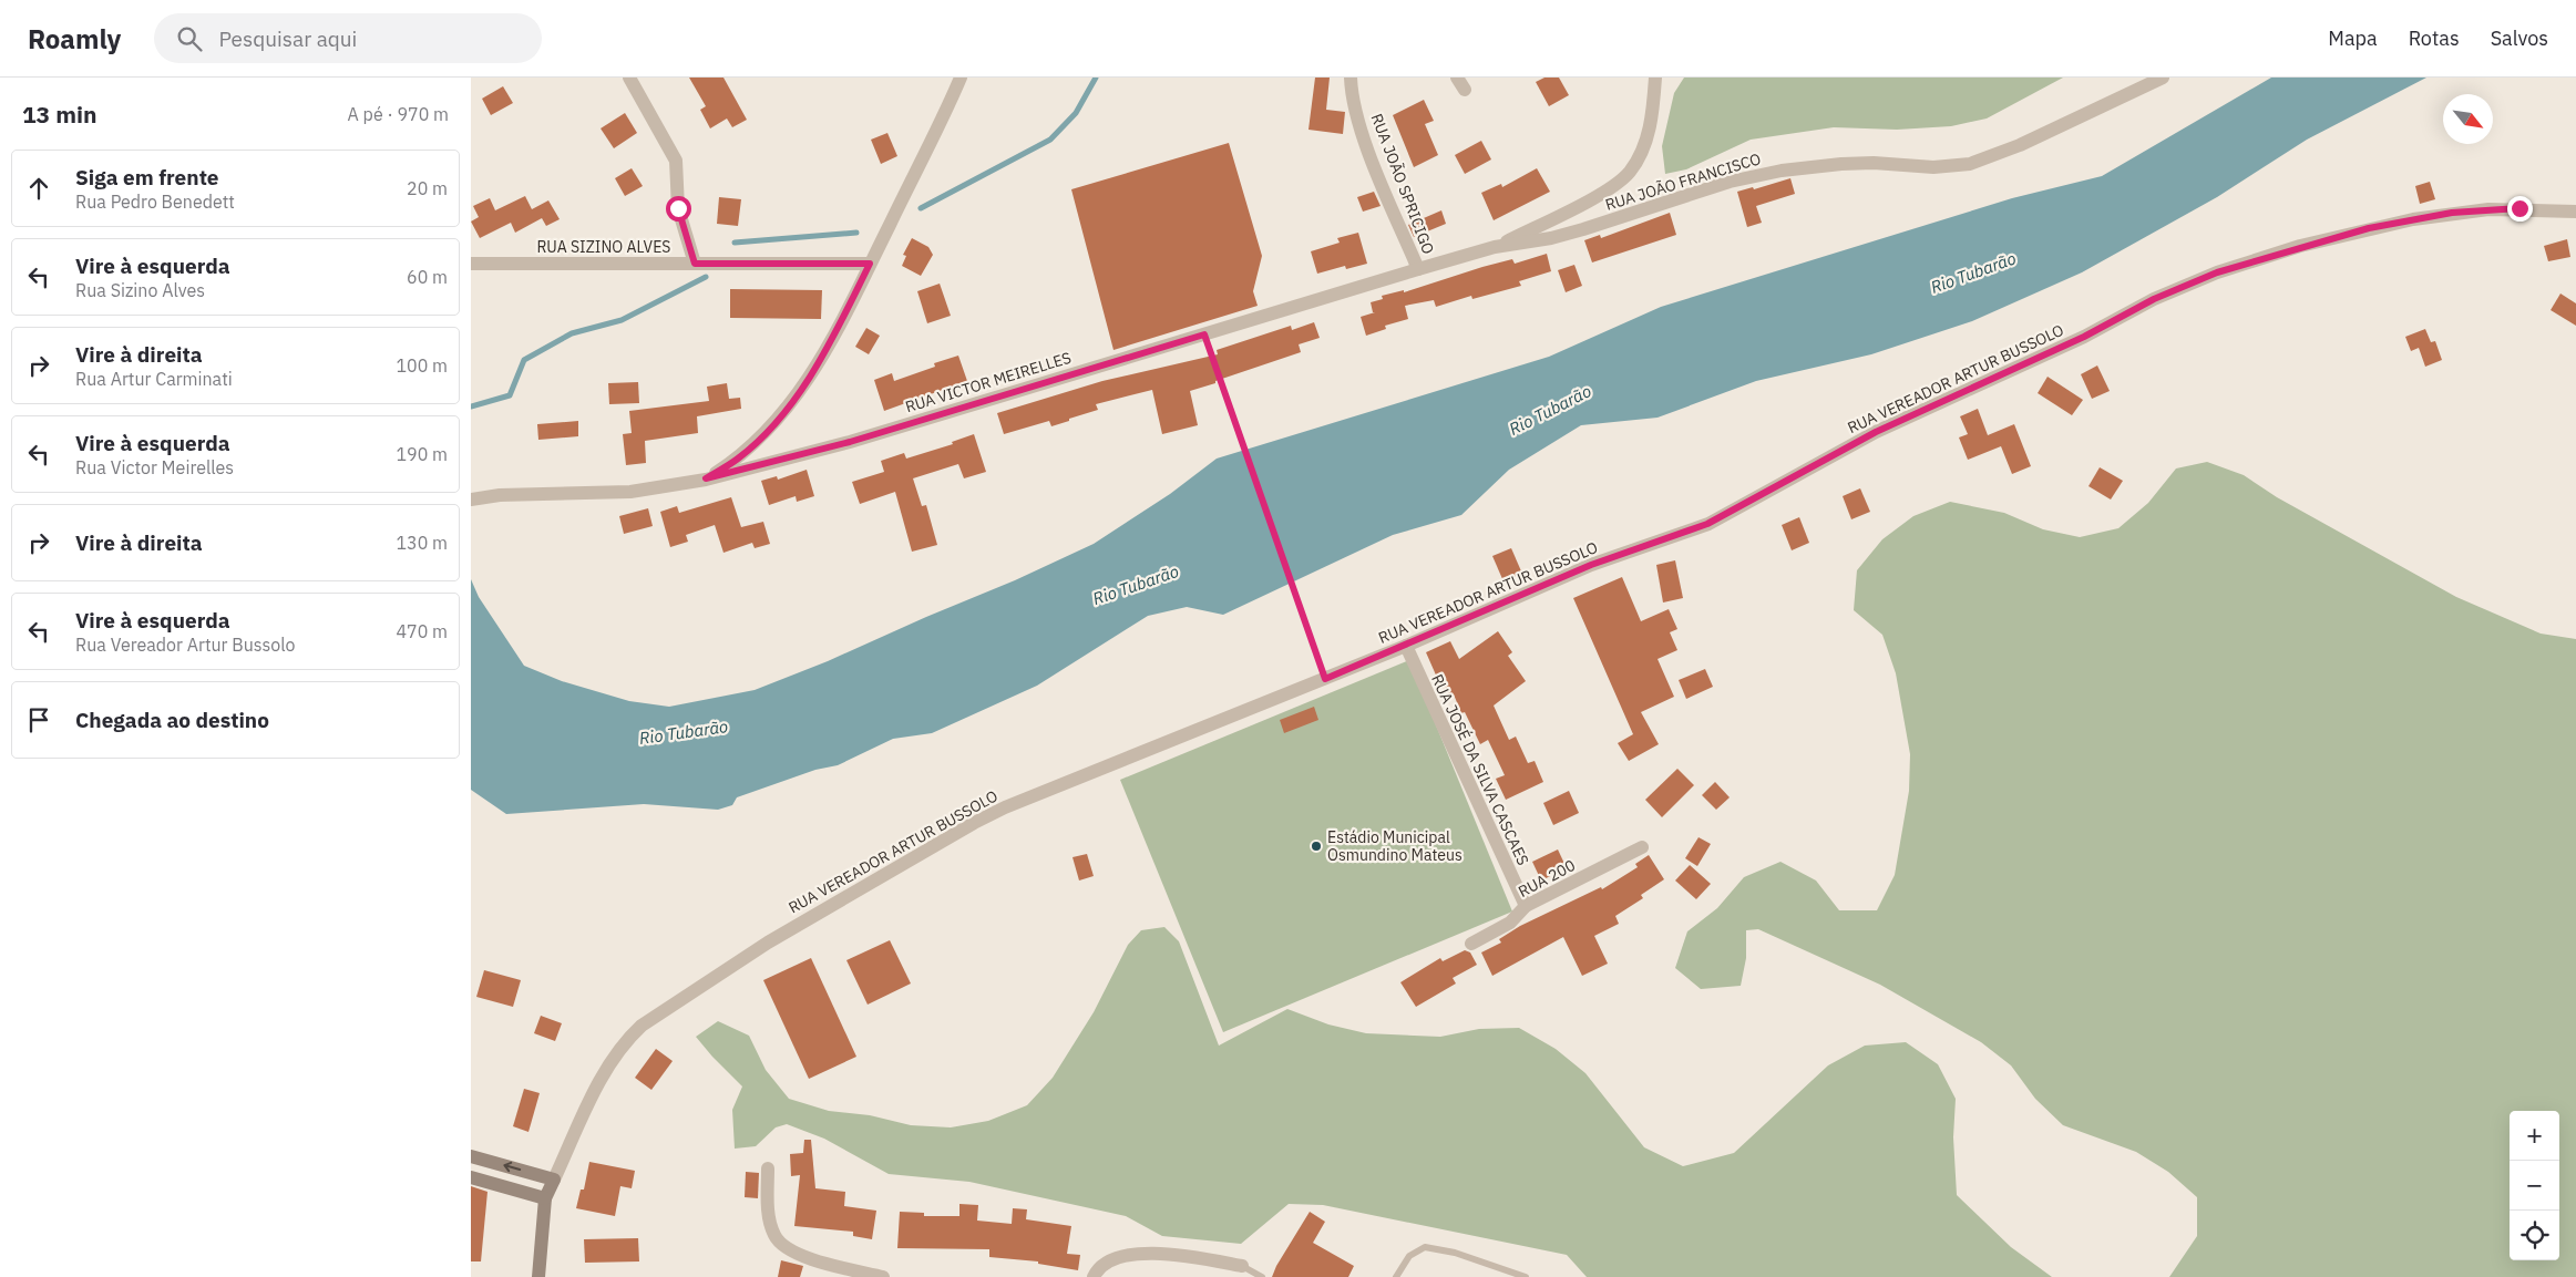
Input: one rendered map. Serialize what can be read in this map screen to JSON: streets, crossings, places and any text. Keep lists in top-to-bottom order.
{
  "streets": {
    "street": [
      "RUA JOÃO FRANCISCO",
      "RUA JOÃO SPRICIGO",
      "RUA SIZINO ALVES",
      "RUA VEREADOR ARTUR BUSSOLO",
      "RUA VICTOR MEIRELLES",
      "RUA JOSÉ DA SILVA CASCAES",
      "RUA 200"
    ]
  },
  "crossings": [
    ["RUA JOÃO FRANCISCO", "RUA VICTOR MEIRELLES"],
    ["RUA JOÃO SPRICIGO", "RUA VICTOR MEIRELLES"],
    ["RUA VEREADOR ARTUR BUSSOLO", "RUA JOSÉ DA SILVA CASCAES"],
    ["RUA JOSÉ DA SILVA CASCAES", "RUA 200"]
  ],
  "water": ["Rio Tubarão"],
  "places": ["Estádio Municipal Osmundino Mateus"],
  "north": "bottom right",
  "page": {
    "header": "Roamly",
    "search": "Pesquisar aqui",
    "nav": ["Mapa", "Rotas", "Salvos"],
    "heading": ["13 min", "A pé · 970 m"],
    "list": [
      ["Siga em frente", "Rua Pedro Benedett", "20 m"],
      ["Vire à esquerda", "Rua Sizino Alves", "60 m"],
      ["Vire à direita", "Rua Artur Carminati", "100 m"],
      ["Vire à esquerda", "Rua Victor Meirelles", "190 m"],
      ["Vire à direita", "130 m"],
      ["Vire à esquerda", "Rua Vereador Artur Bussolo", "470 m"],
      "Chegada ao destino"
    ],
    "map_buttons": ["+", "−"]
  }
}
